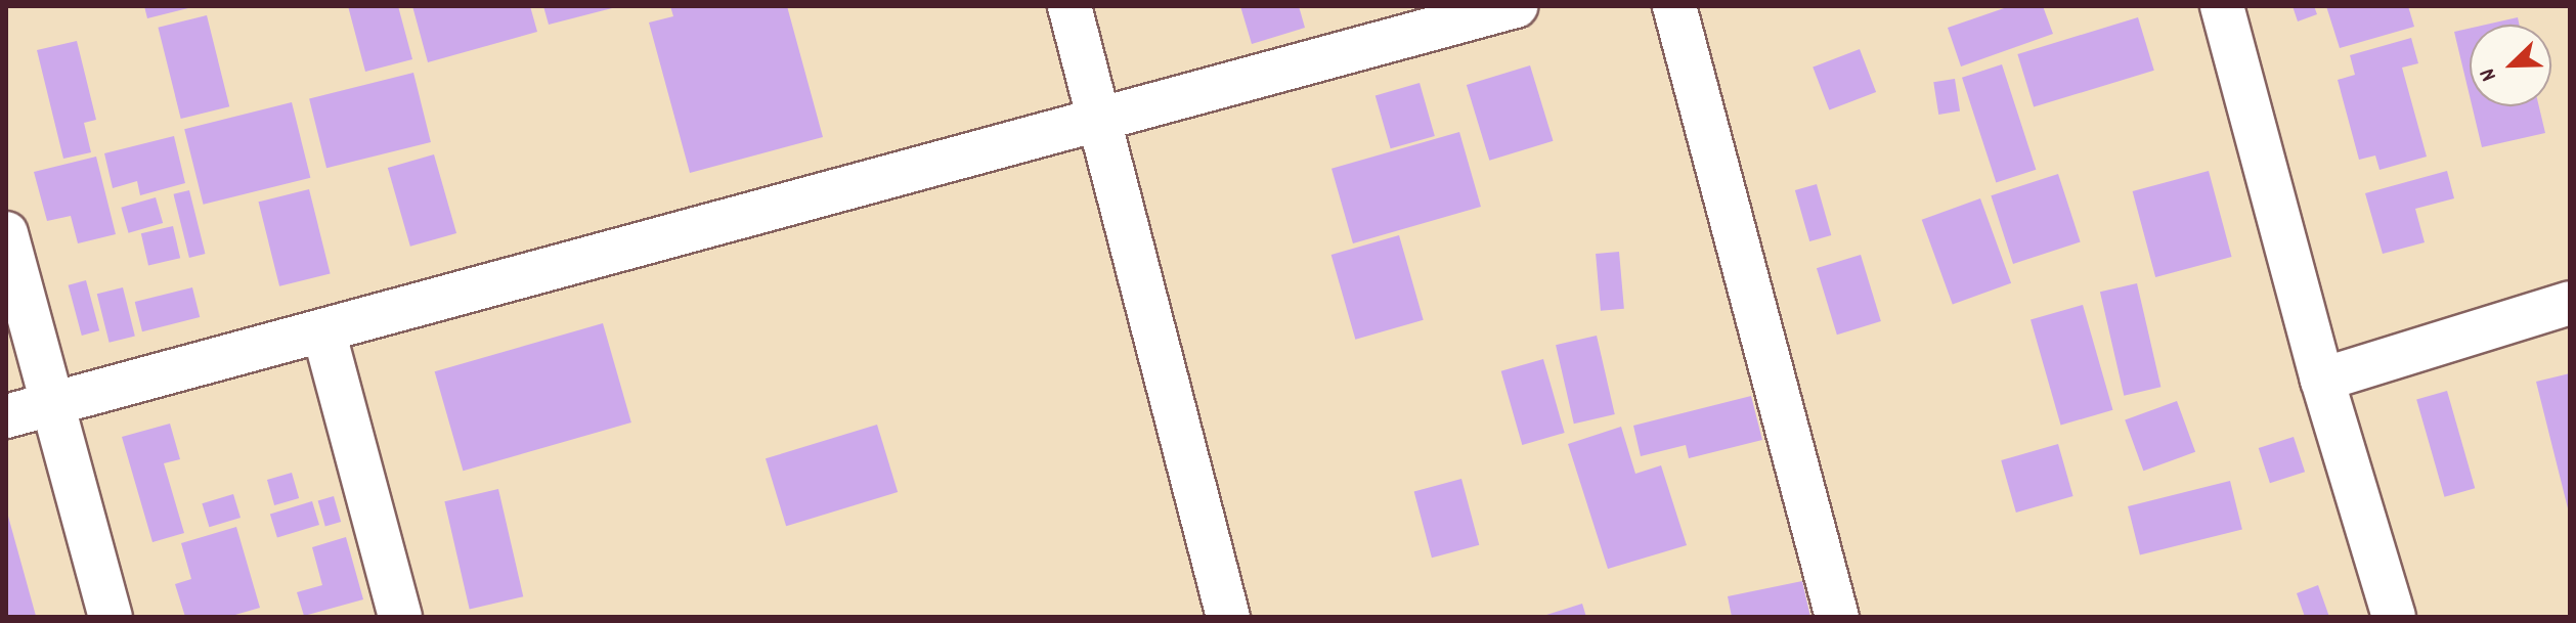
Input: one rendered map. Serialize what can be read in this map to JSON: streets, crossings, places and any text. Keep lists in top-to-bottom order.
{
  "north": "bottom left"
}
